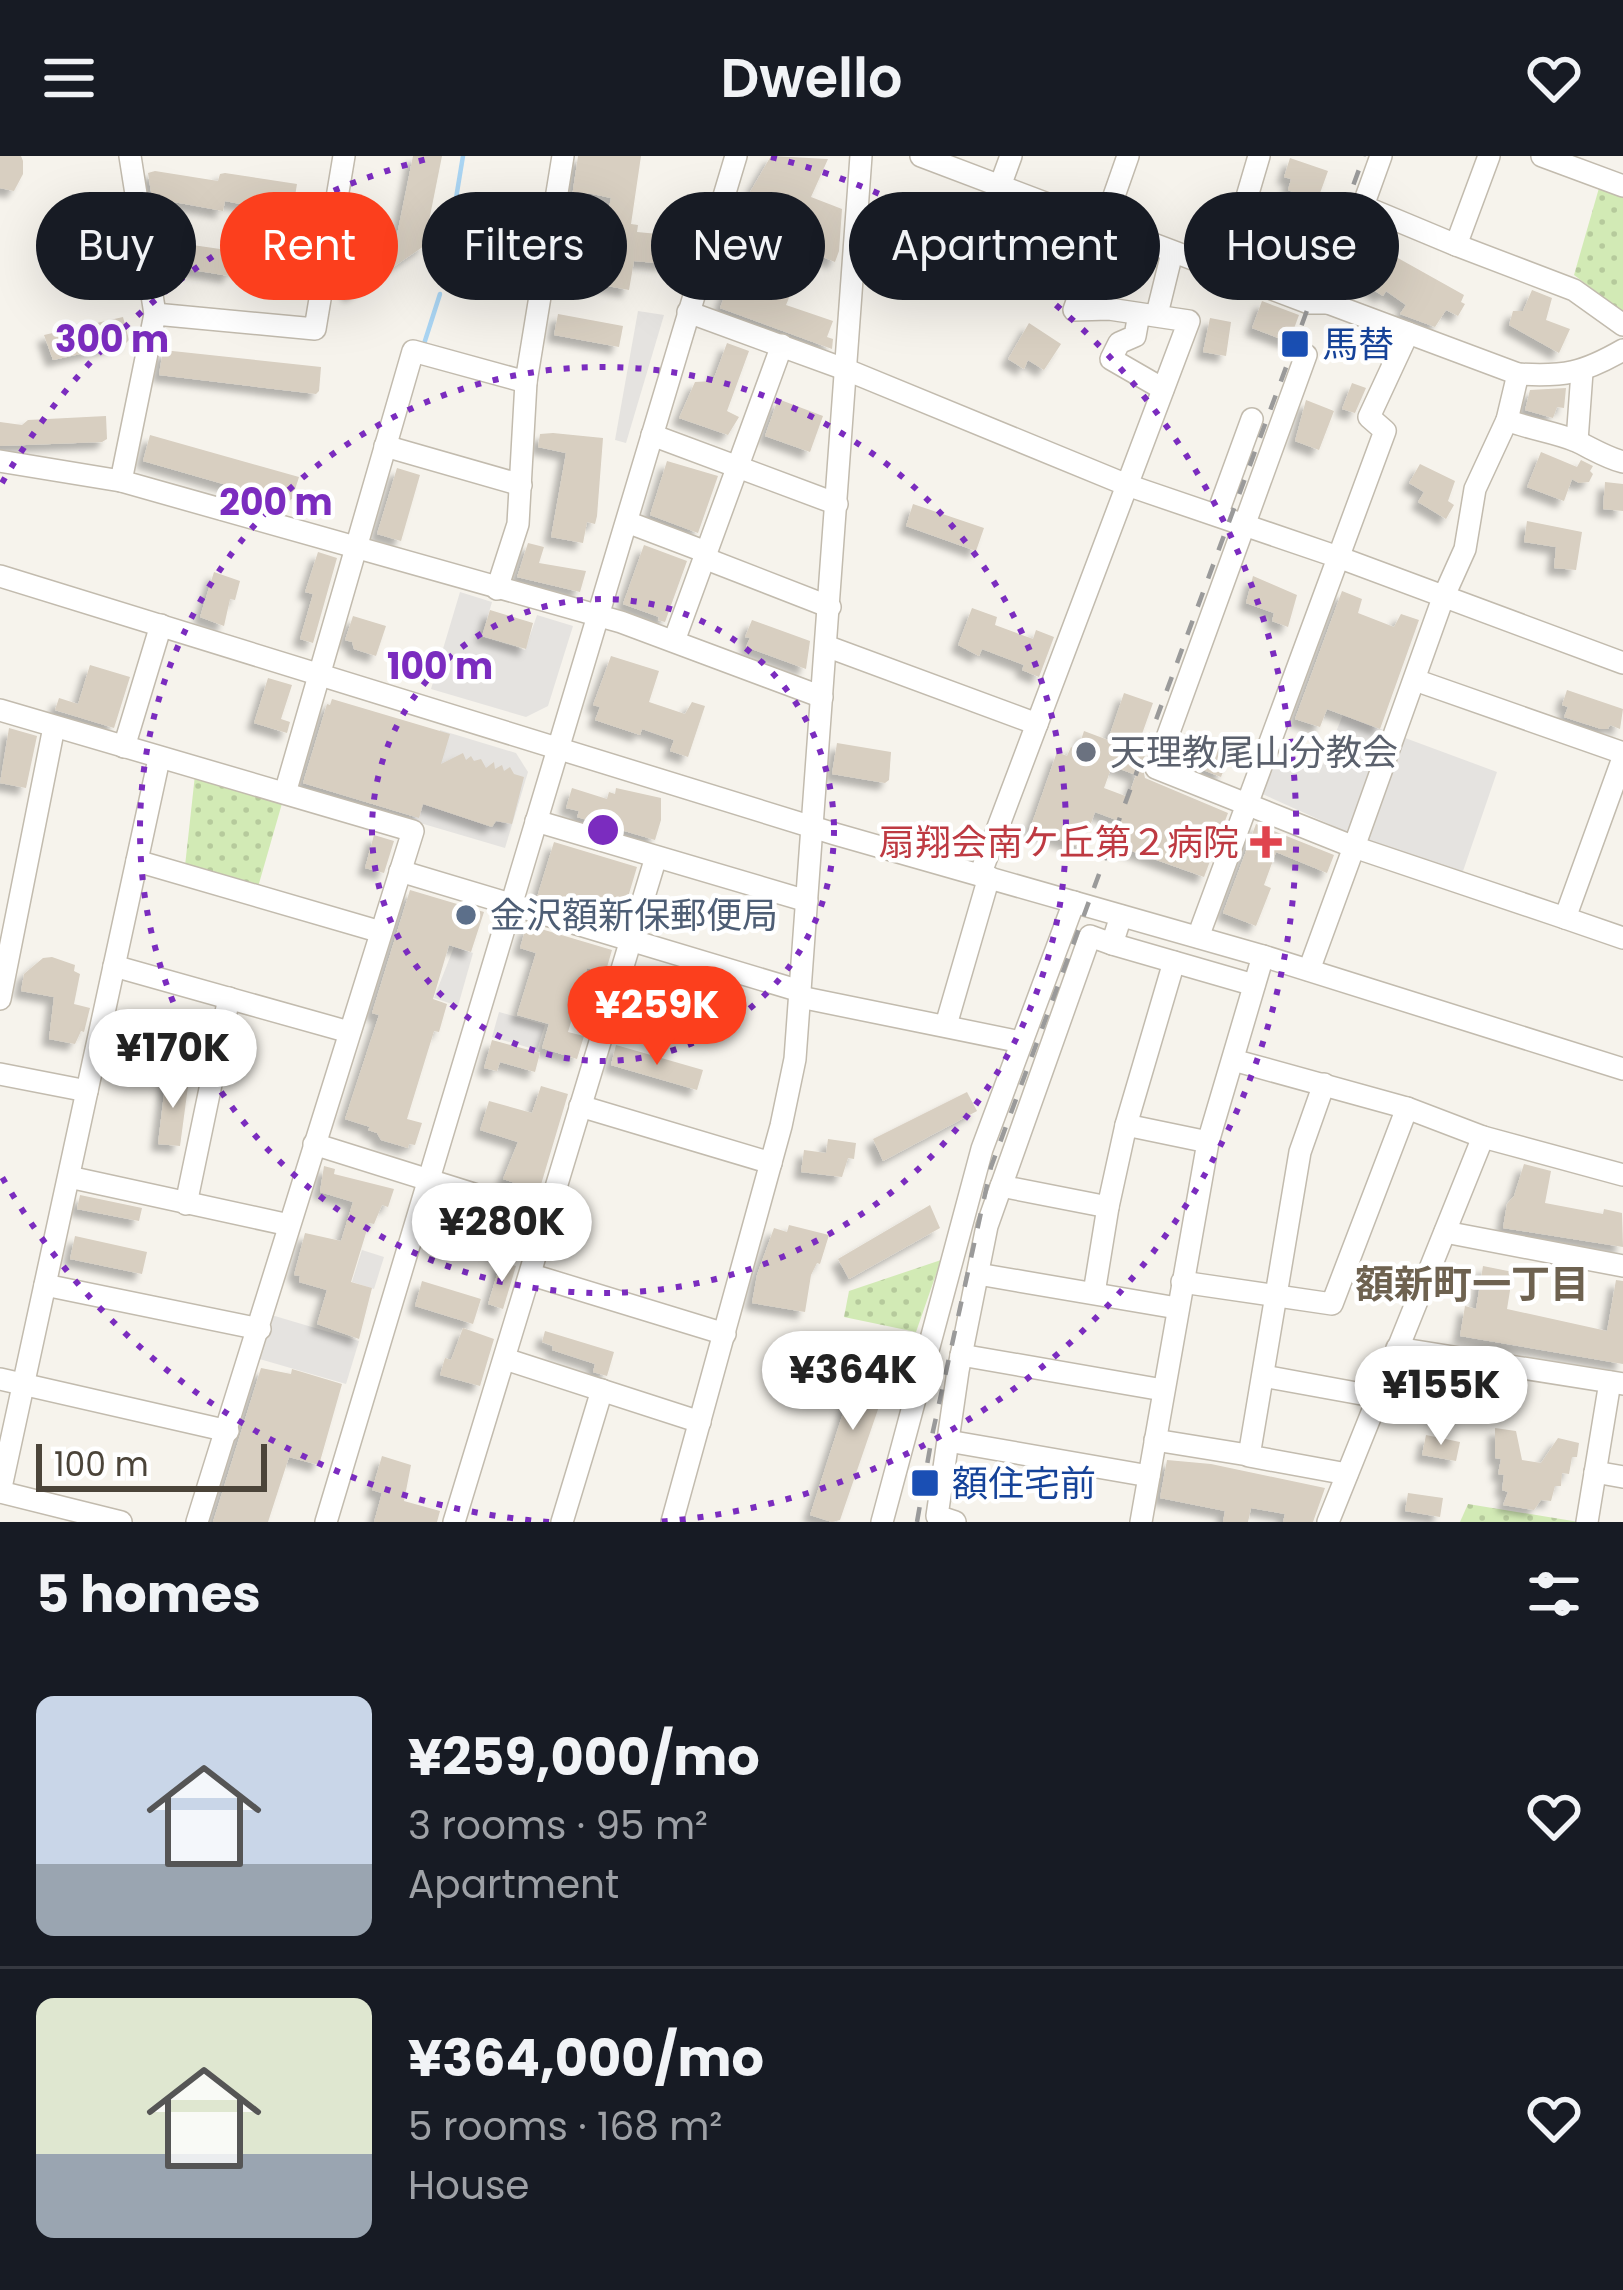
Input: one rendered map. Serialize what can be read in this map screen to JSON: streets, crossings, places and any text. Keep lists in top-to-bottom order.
{
  "districts": ["額新町一丁目"],
  "places": {
    "transit": ["馬替", "額住宅前"],
    "other": ["天理教尾山分教会", "金沢額新保郵便局"],
    "health": ["扇翔会南ケ丘第２病院"]
  },
  "scale_bar": "100 m",
  "page": {
    "header": "Dwello",
    "chip": [
      "Buy",
      "Rent",
      "Filters",
      "New",
      "Apartment",
      "House"
    ],
    "price": [
      "¥259K",
      "¥170K",
      "¥280K",
      "¥364K",
      "¥155K"
    ],
    "scale": "100 m",
    "heading": "5 homes",
    "list": [
      {
        "name": "¥259,000/mo",
        "note": "3 rooms · 95 m² · Apartment"
      },
      {
        "name": "¥364,000/mo",
        "note": "5 rooms · 168 m² · House"
      }
    ]
  },
  "rings": ["300 m", "200 m", "100 m"]
}
